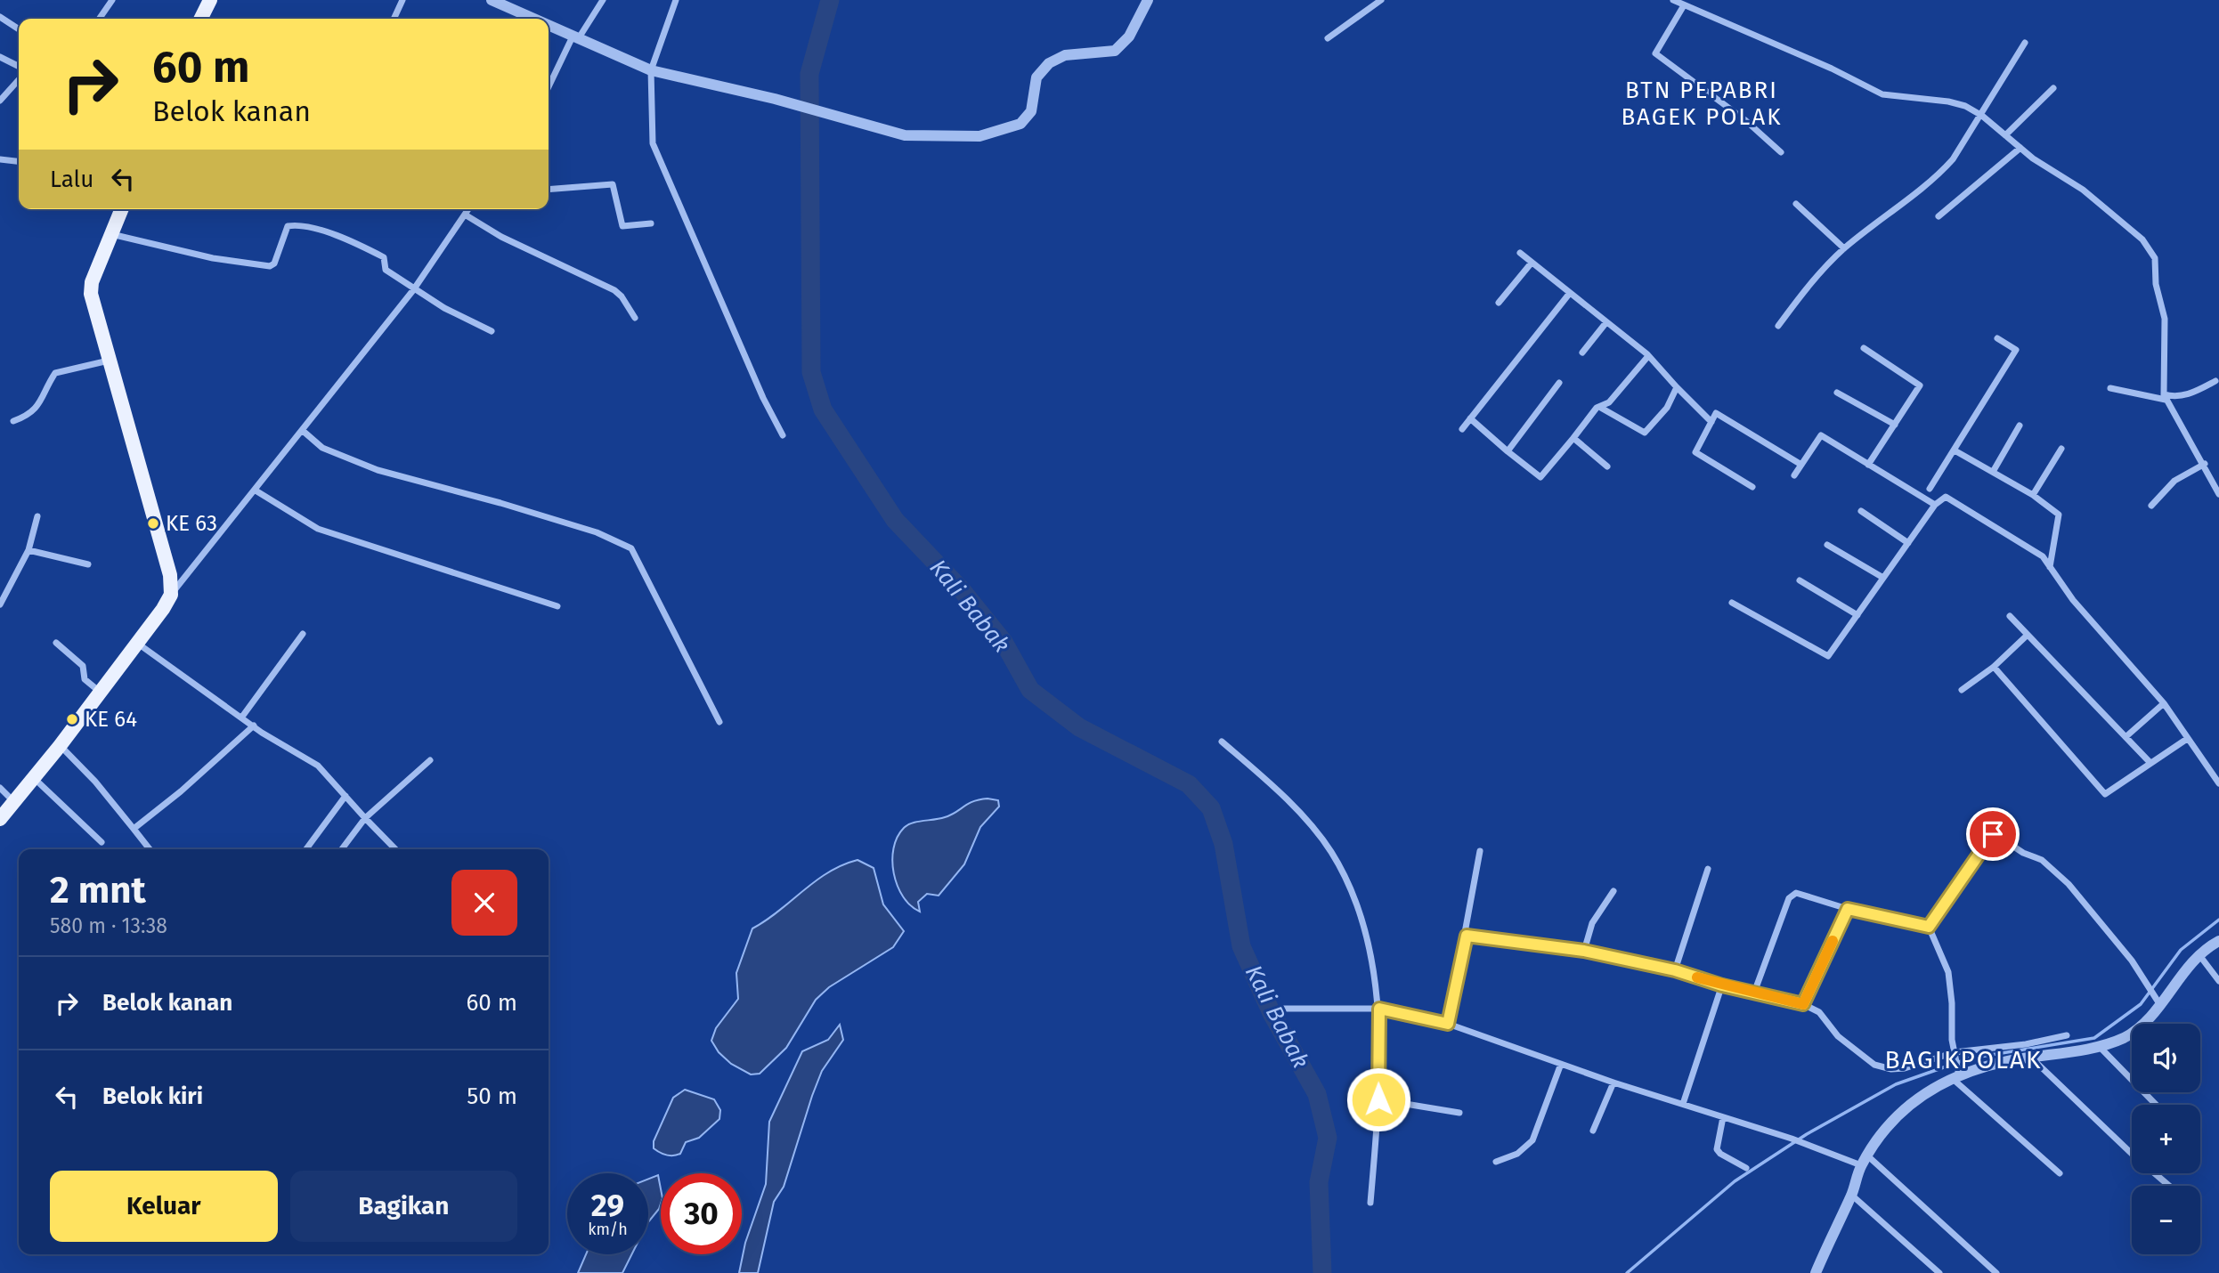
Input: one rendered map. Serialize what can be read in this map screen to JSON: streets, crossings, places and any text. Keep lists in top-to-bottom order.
{
  "districts": ["BTN PEPABRI BAGEK POLAK", "BAGIKPOLAK"],
  "water": ["Kali Babak"],
  "places": ["KE 63", "KE 64"],
  "page": {
    "turn": ["60 m", "Belok kanan"],
    "then": "Lalu",
    "heading": ["2 mnt", "580 m · 13:38"],
    "list": [
      {
        "name": "Belok kanan",
        "value": "60 m"
      },
      {
        "name": "Belok kiri",
        "value": "50 m"
      }
    ],
    "map_buttons": ["+", "−"],
    "buttons": ["Keluar", "Bagikan"],
    "speed": "29 km/h",
    "limit": "30"
  }
}
